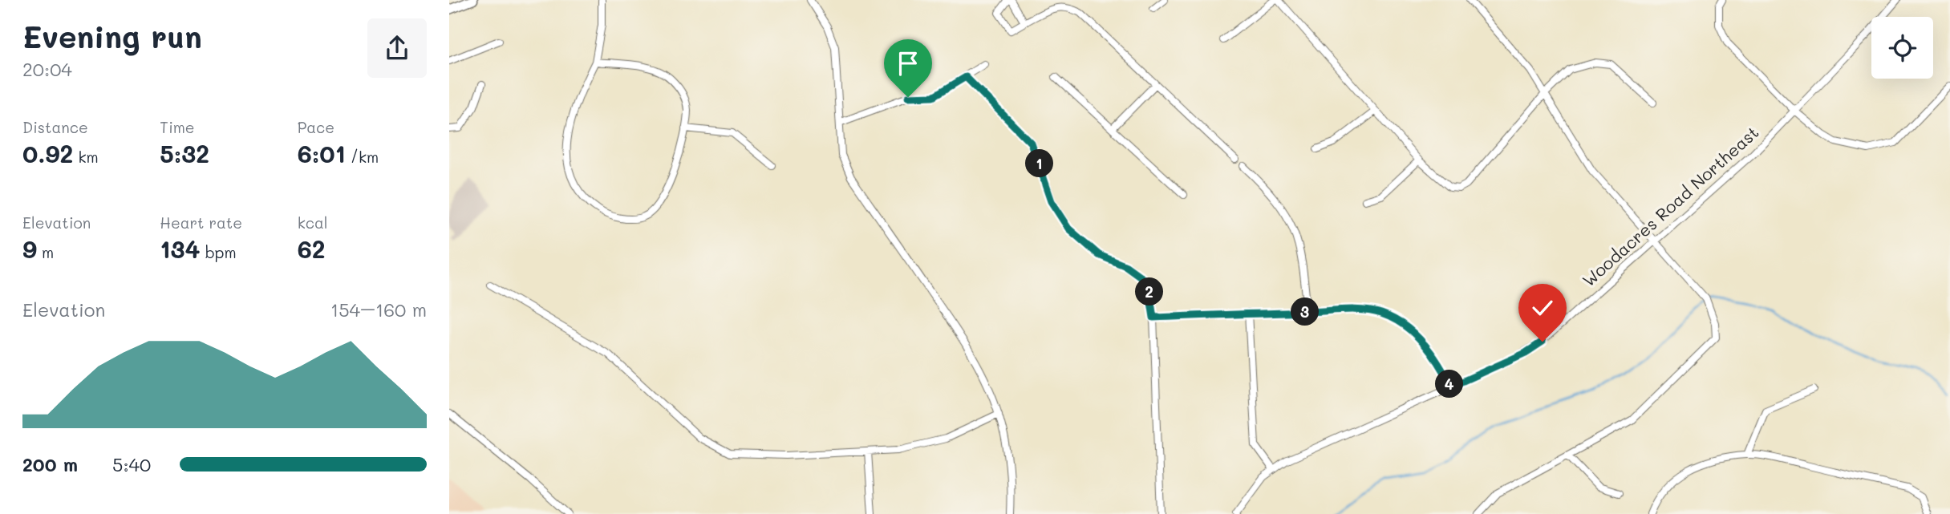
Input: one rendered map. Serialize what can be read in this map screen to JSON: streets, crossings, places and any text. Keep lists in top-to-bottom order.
{
  "streets": {
    "street": ["Woodacres Road Northeast"]
  },
  "page": {
    "heading": ["Evening run", "20:04"],
    "stats": [
      ["Distance", "0.92 km"],
      ["Time", "5:32"],
      ["Pace", "6:01 /km"],
      ["Elevation", "9 m"],
      ["Heart rate", "134 bpm"],
      ["kcal", "62"]
    ],
    "pins": [
      "1",
      "2",
      "3",
      "4"
    ],
    "chart": ["Elevation", "154–160 m"],
    "list": [
      {
        "name": "200 m",
        "note": "5:40"
      }
    ]
  }
}
